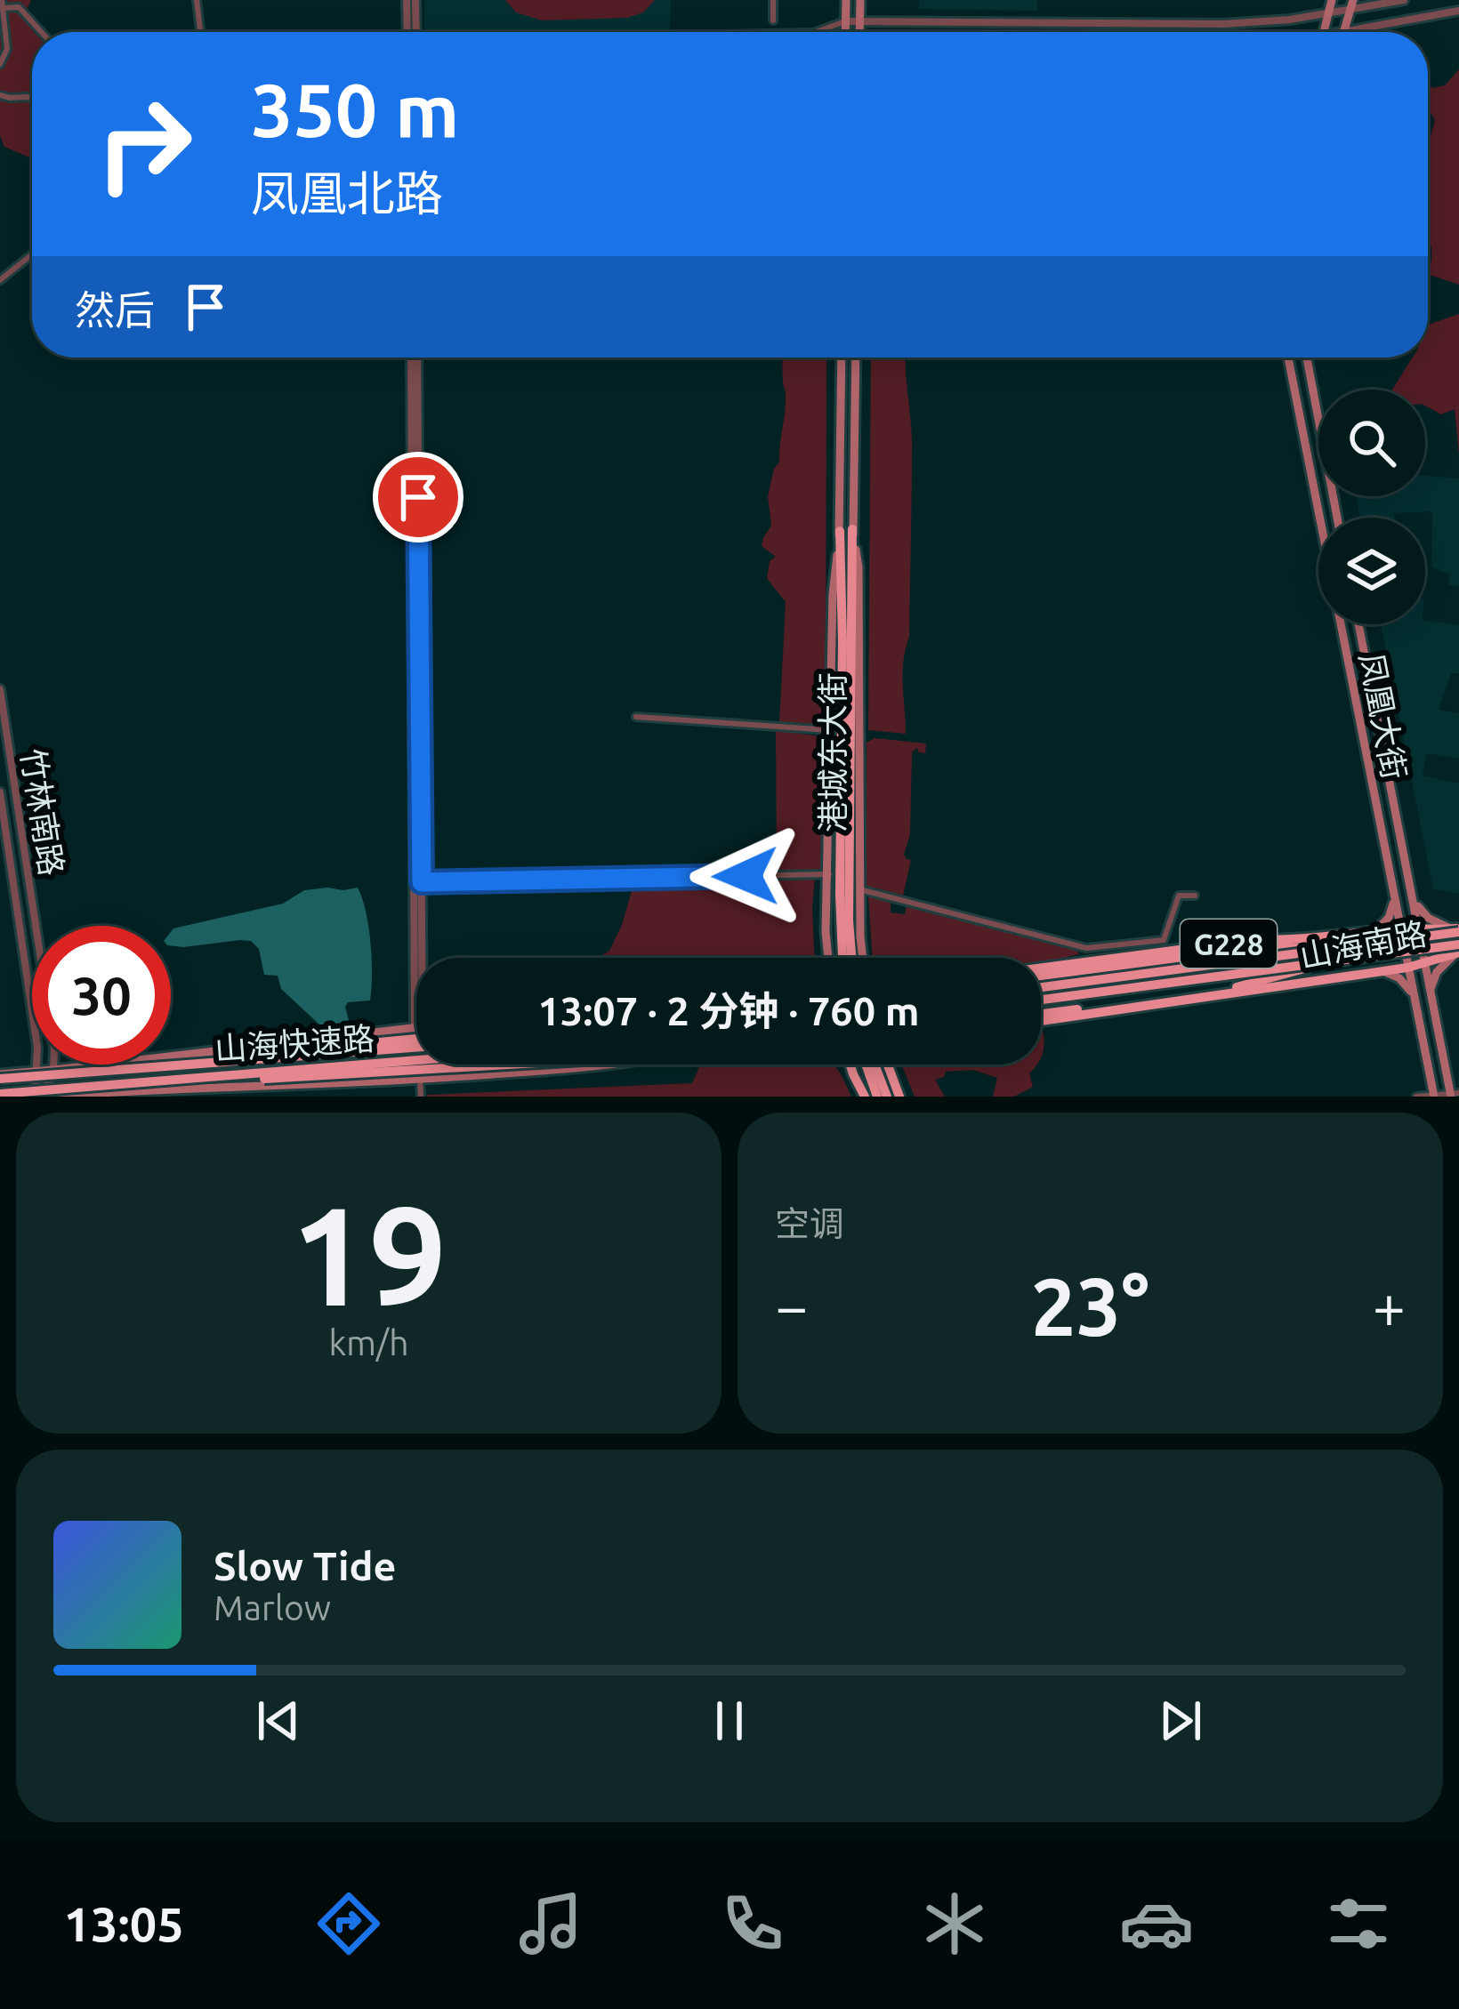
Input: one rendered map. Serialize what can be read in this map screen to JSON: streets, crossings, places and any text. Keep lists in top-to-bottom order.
{
  "streets": {
    "highway": [
      "港城东大街",
      "G228",
      "山海南路",
      "山海快速路"
    ],
    "main road": ["凤凰大街"],
    "street": ["竹林南路"]
  },
  "crossings": [
    ["凤凰大街", "山海南路"]
  ],
  "page": {
    "turn": ["350 m", "凤凰北路"],
    "then": "然后",
    "limit": "30",
    "trip": "13:07 · 2 分钟 · 760 m",
    "tile": [
      ["19", "km/h"],
      "空调"
    ],
    "heat": ["−", "23°", "+"],
    "song": ["Slow Tide", "Marlow"],
    "tabs": "13:05"
  }
}
